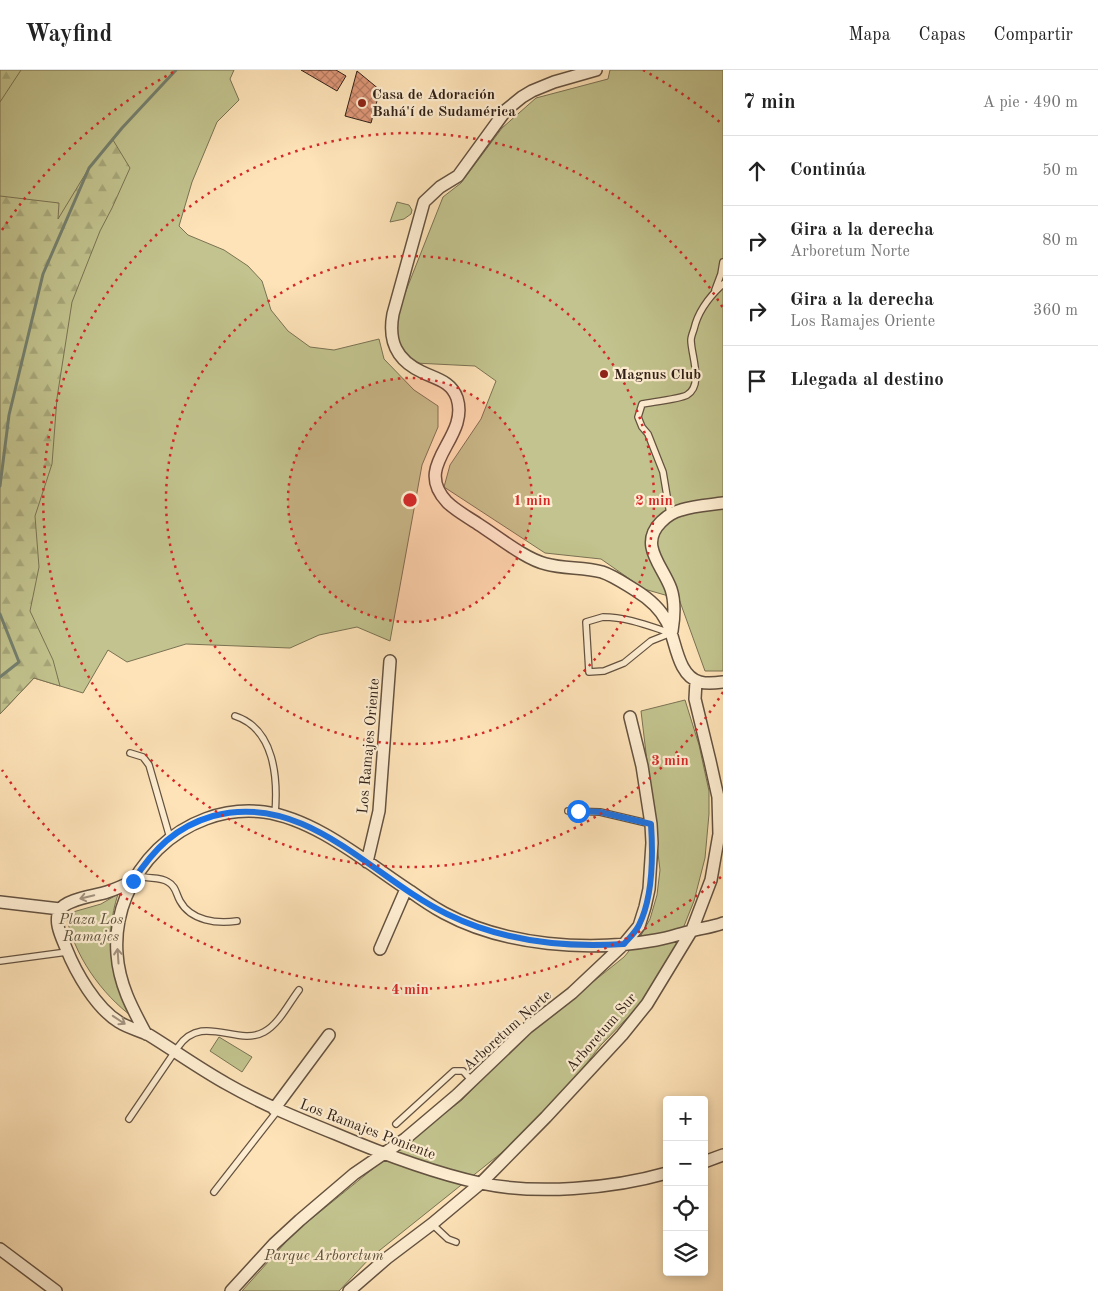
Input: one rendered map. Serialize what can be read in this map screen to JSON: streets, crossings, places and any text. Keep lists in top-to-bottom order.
{
  "streets": {
    "street": [
      "Los Ramajes Oriente",
      "Arboretum Norte",
      "Arboretum Sur",
      "Los Ramajes Poniente"
    ]
  },
  "crossings": [
    ["Arboretum Norte", "Los Ramajes Poniente"],
    ["Arboretum Sur", "Los Ramajes Poniente"]
  ],
  "parks": ["Plaza Los Ramajes", "Parque Arboretum"],
  "places": ["Casa de Adoración Bahá'í de Sudamérica", "Magnus Club"],
  "page": {
    "header": "Wayfind",
    "nav": ["Mapa", "Capas", "Compartir"],
    "heading": ["7 min", "A pie · 490 m"],
    "list": [
      ["Continúa", "50 m"],
      ["Gira a la derecha", "Arboretum Norte", "80 m"],
      ["Gira a la derecha", "Los Ramajes Oriente", "360 m"],
      "Llegada al destino"
    ],
    "map_buttons": ["+", "−"]
  },
  "rings": [
    "1 min",
    "2 min",
    "3 min",
    "4 min"
  ]
}
